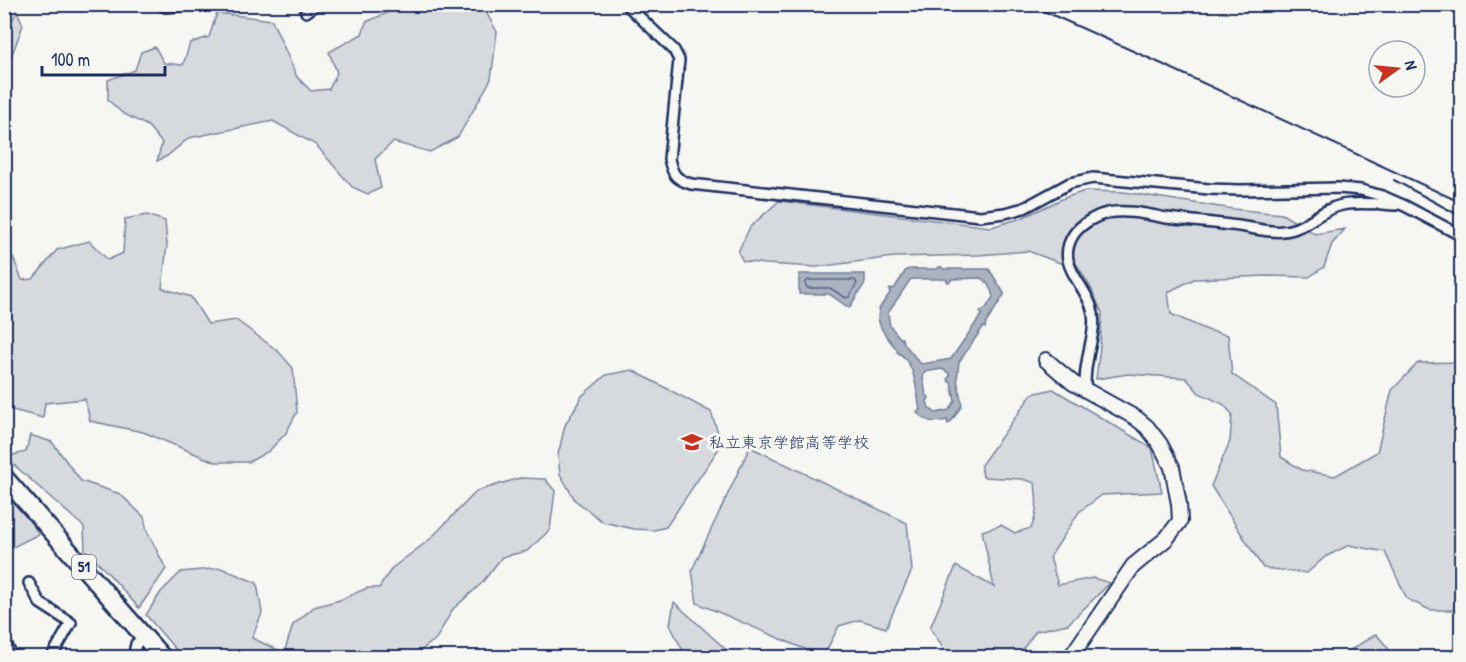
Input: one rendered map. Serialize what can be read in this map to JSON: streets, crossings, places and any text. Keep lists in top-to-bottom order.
{
  "streets": {
    "highway": ["51"]
  },
  "places": {
    "school or university": ["私立東京学館高等学校"]
  },
  "scale_bar": "100 m",
  "north": "right"
}
